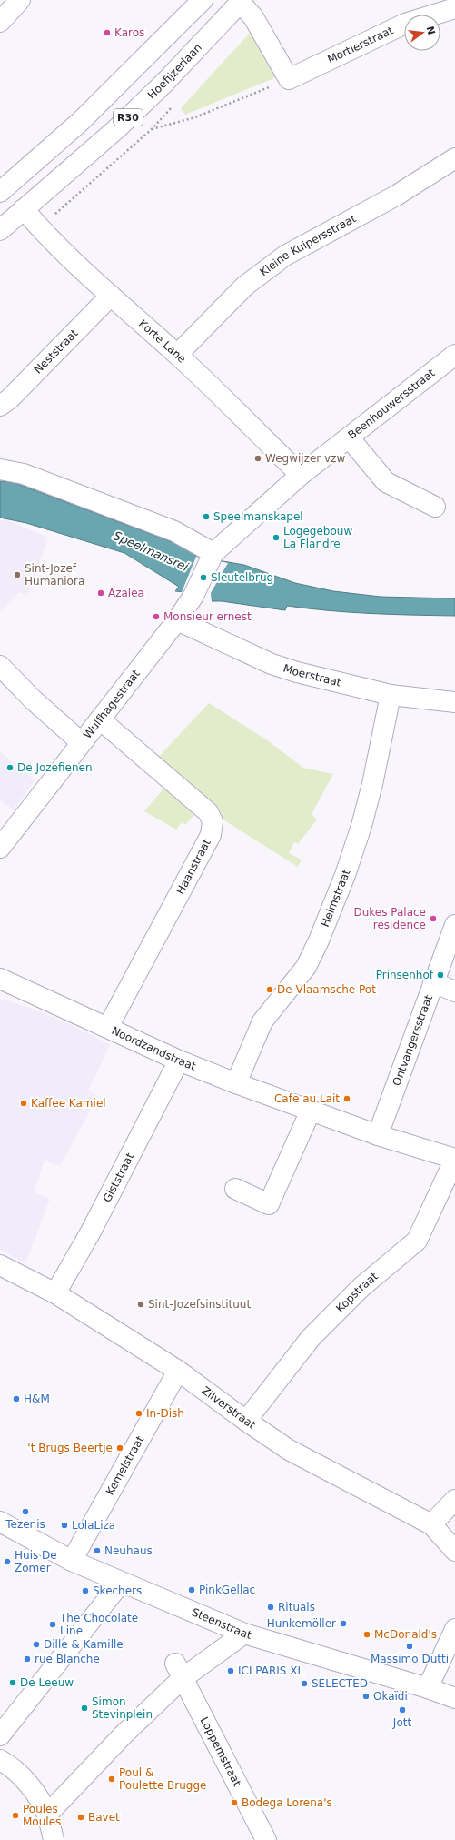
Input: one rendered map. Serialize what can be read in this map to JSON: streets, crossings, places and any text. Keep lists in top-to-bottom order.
{
  "streets": {
    "street": [
      "Mortierstraat",
      "Hoefijzerlaan",
      "R30",
      "Kleine Kuipersstraat",
      "Korte Lane",
      "Neststraat",
      "Beenhouwersstraat",
      "Moerstraat",
      "Wulfhagestraat",
      "Haanstraat",
      "Helmstraat",
      "Ontvangersstraat",
      "Noordzandstraat",
      "Giststraat",
      "Kopstraat",
      "Zilverstraat",
      "Kemelstraat",
      "Steenstraat",
      "Loppemstraat"
    ]
  },
  "crossings": [
    ["Hoefijzerlaan", "Korte Lane"],
    ["Kleine Kuipersstraat", "Korte Lane"],
    ["Korte Lane", "Neststraat"],
    ["Korte Lane", "Beenhouwersstraat"],
    ["Beenhouwersstraat", "Wulfhagestraat"],
    ["Moerstraat", "Wulfhagestraat"],
    ["Moerstraat", "Helmstraat"],
    ["Wulfhagestraat", "Haanstraat"],
    ["Haanstraat", "Noordzandstraat"],
    ["Helmstraat", "Noordzandstraat"],
    ["Ontvangersstraat", "Noordzandstraat"],
    ["Noordzandstraat", "Giststraat"],
    ["Noordzandstraat", "Kopstraat"],
    ["Giststraat", "Zilverstraat"],
    ["Kopstraat", "Zilverstraat"],
    ["Zilverstraat", "Kemelstraat"],
    ["Kemelstraat", "Steenstraat"]
  ],
  "water": ["Speelmansrei"],
  "places": [
    "Karos",
    "Wegwijzer vzw",
    "Speelmanskapel",
    "Logegebouw La Flandre",
    "Sint-Jozef Humaniora",
    "Sleutelbrug",
    "Azalea",
    "Monsieur ernest",
    "De Jozefienen",
    "Dukes Palace residence",
    "Prinsenhof",
    "De Vlaamsche Pot",
    "Cafe au Lait",
    "Kaffee Kamiel",
    "Sint-Jozefsinstituut",
    "H&M",
    "In-Dish",
    "'t Brugs Beertje",
    "Tezenis",
    "LolaLiza",
    "Neuhaus",
    "Huis De Zomer",
    "PinkGellac",
    "Skechers",
    "Rituals",
    "Hunkemöller",
    "The Chocolate Line",
    "McDonald's",
    "Dille & Kamille",
    "Massimo Dutti",
    "rue Blanche",
    "ICI PARIS XL",
    "De Leeuw",
    "SELECTED",
    "Okaïdi",
    "Simon Stevinplein",
    "Jott",
    "Poul & Poulette Brugge",
    "Bodega Lorena's",
    "Poules Moules",
    "Bavet"
  ],
  "north": "right"
}
